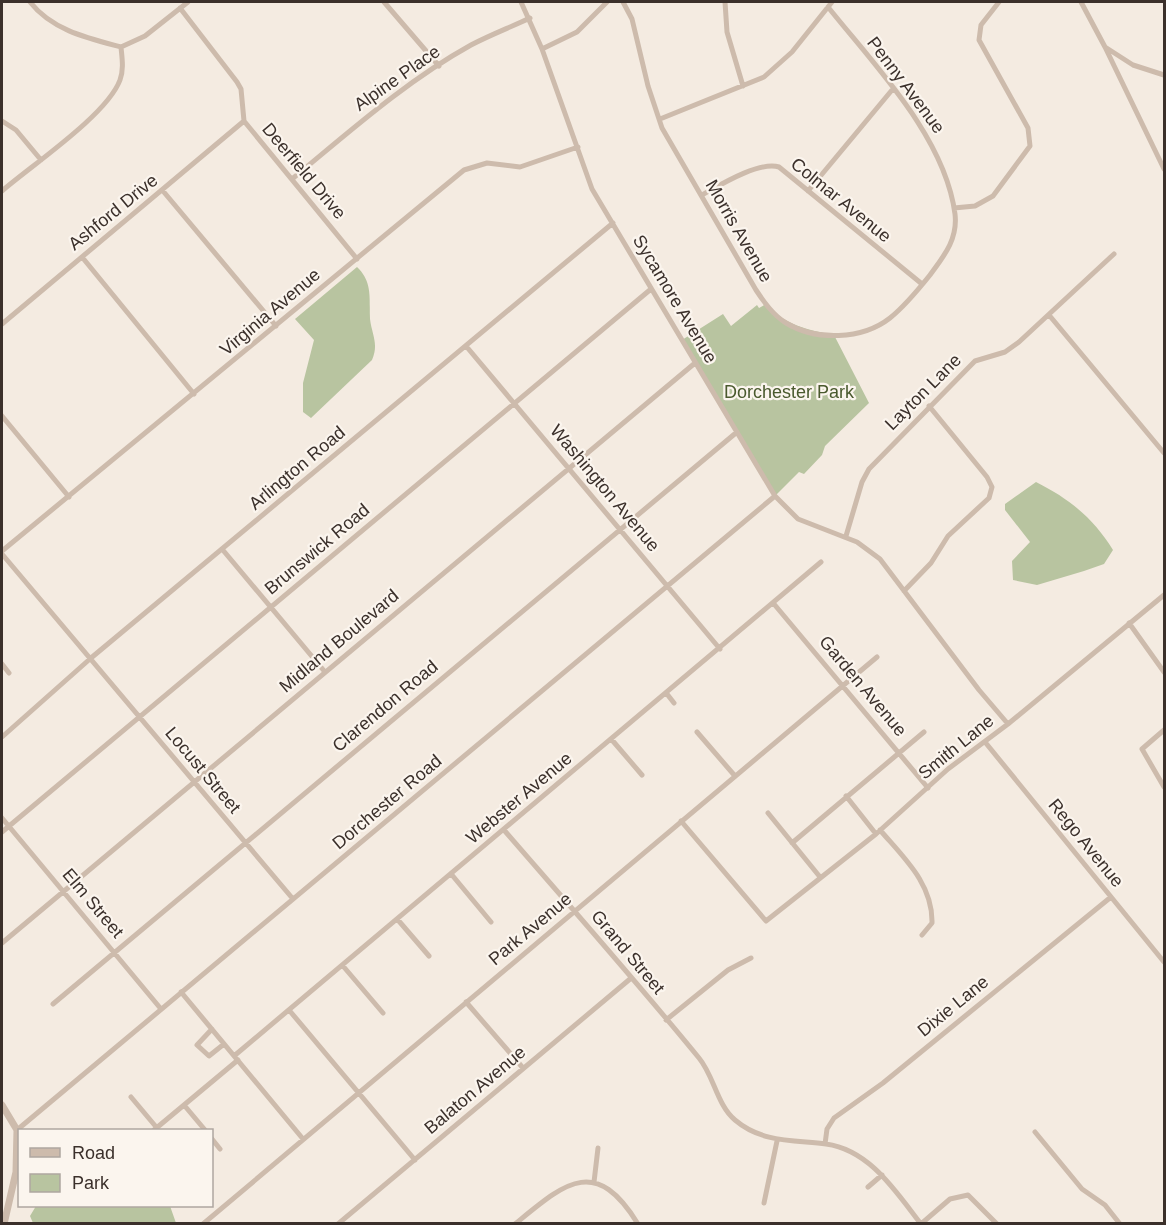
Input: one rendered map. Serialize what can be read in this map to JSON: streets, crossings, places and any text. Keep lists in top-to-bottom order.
{
  "streets": {
    "street": [
      "Alpine Place",
      "Penny Avenue",
      "Deerfield Drive",
      "Colmar Avenue",
      "Ashford Drive",
      "Morris Avenue",
      "Sycamore Avenue",
      "Virginia Avenue",
      "Layton Lane",
      "Arlington Road",
      "Washington Avenue",
      "Brunswick Road",
      "Midland Boulevard",
      "Garden Avenue",
      "Clarendon Road",
      "Smith Lane",
      "Locust Street",
      "Webster Avenue",
      "Dorchester Road",
      "Rego Avenue",
      "Elm Street",
      "Park Avenue",
      "Grand Street",
      "Dixie Lane",
      "Balaton Avenue"
    ]
  },
  "crossings": [
    ["Alpine Place", "Deerfield Drive"],
    ["Alpine Place", "Sycamore Avenue"],
    ["Penny Avenue", "Colmar Avenue"],
    ["Penny Avenue", "Morris Avenue"],
    ["Deerfield Drive", "Ashford Drive"],
    ["Deerfield Drive", "Virginia Avenue"],
    ["Colmar Avenue", "Morris Avenue"],
    ["Sycamore Avenue", "Virginia Avenue"],
    ["Sycamore Avenue", "Layton Lane"],
    ["Sycamore Avenue", "Arlington Road"],
    ["Sycamore Avenue", "Brunswick Road"],
    ["Sycamore Avenue", "Midland Boulevard"],
    ["Sycamore Avenue", "Clarendon Road"],
    ["Sycamore Avenue", "Smith Lane"],
    ["Sycamore Avenue", "Dorchester Road"],
    ["Virginia Avenue", "Locust Street"],
    ["Arlington Road", "Washington Avenue"],
    ["Arlington Road", "Locust Street"],
    ["Washington Avenue", "Brunswick Road"],
    ["Washington Avenue", "Midland Boulevard"],
    ["Washington Avenue", "Clarendon Road"],
    ["Washington Avenue", "Webster Avenue"],
    ["Washington Avenue", "Dorchester Road"],
    ["Brunswick Road", "Locust Street"],
    ["Brunswick Road", "Elm Street"],
    ["Midland Boulevard", "Locust Street"],
    ["Midland Boulevard", "Elm Street"],
    ["Garden Avenue", "Smith Lane"],
    ["Garden Avenue", "Webster Avenue"],
    ["Garden Avenue", "Park Avenue"],
    ["Clarendon Road", "Locust Street"],
    ["Clarendon Road", "Elm Street"],
    ["Smith Lane", "Rego Avenue"],
    ["Smith Lane", "Park Avenue"],
    ["Locust Street", "Dorchester Road"],
    ["Webster Avenue", "Grand Street"],
    ["Dorchester Road", "Elm Street"],
    ["Rego Avenue", "Dixie Lane"],
    ["Park Avenue", "Grand Street"],
    ["Grand Street", "Balaton Avenue"]
  ],
  "parks": ["Dorchester Park"],
  "legend": ["Road", "Park"]
}
